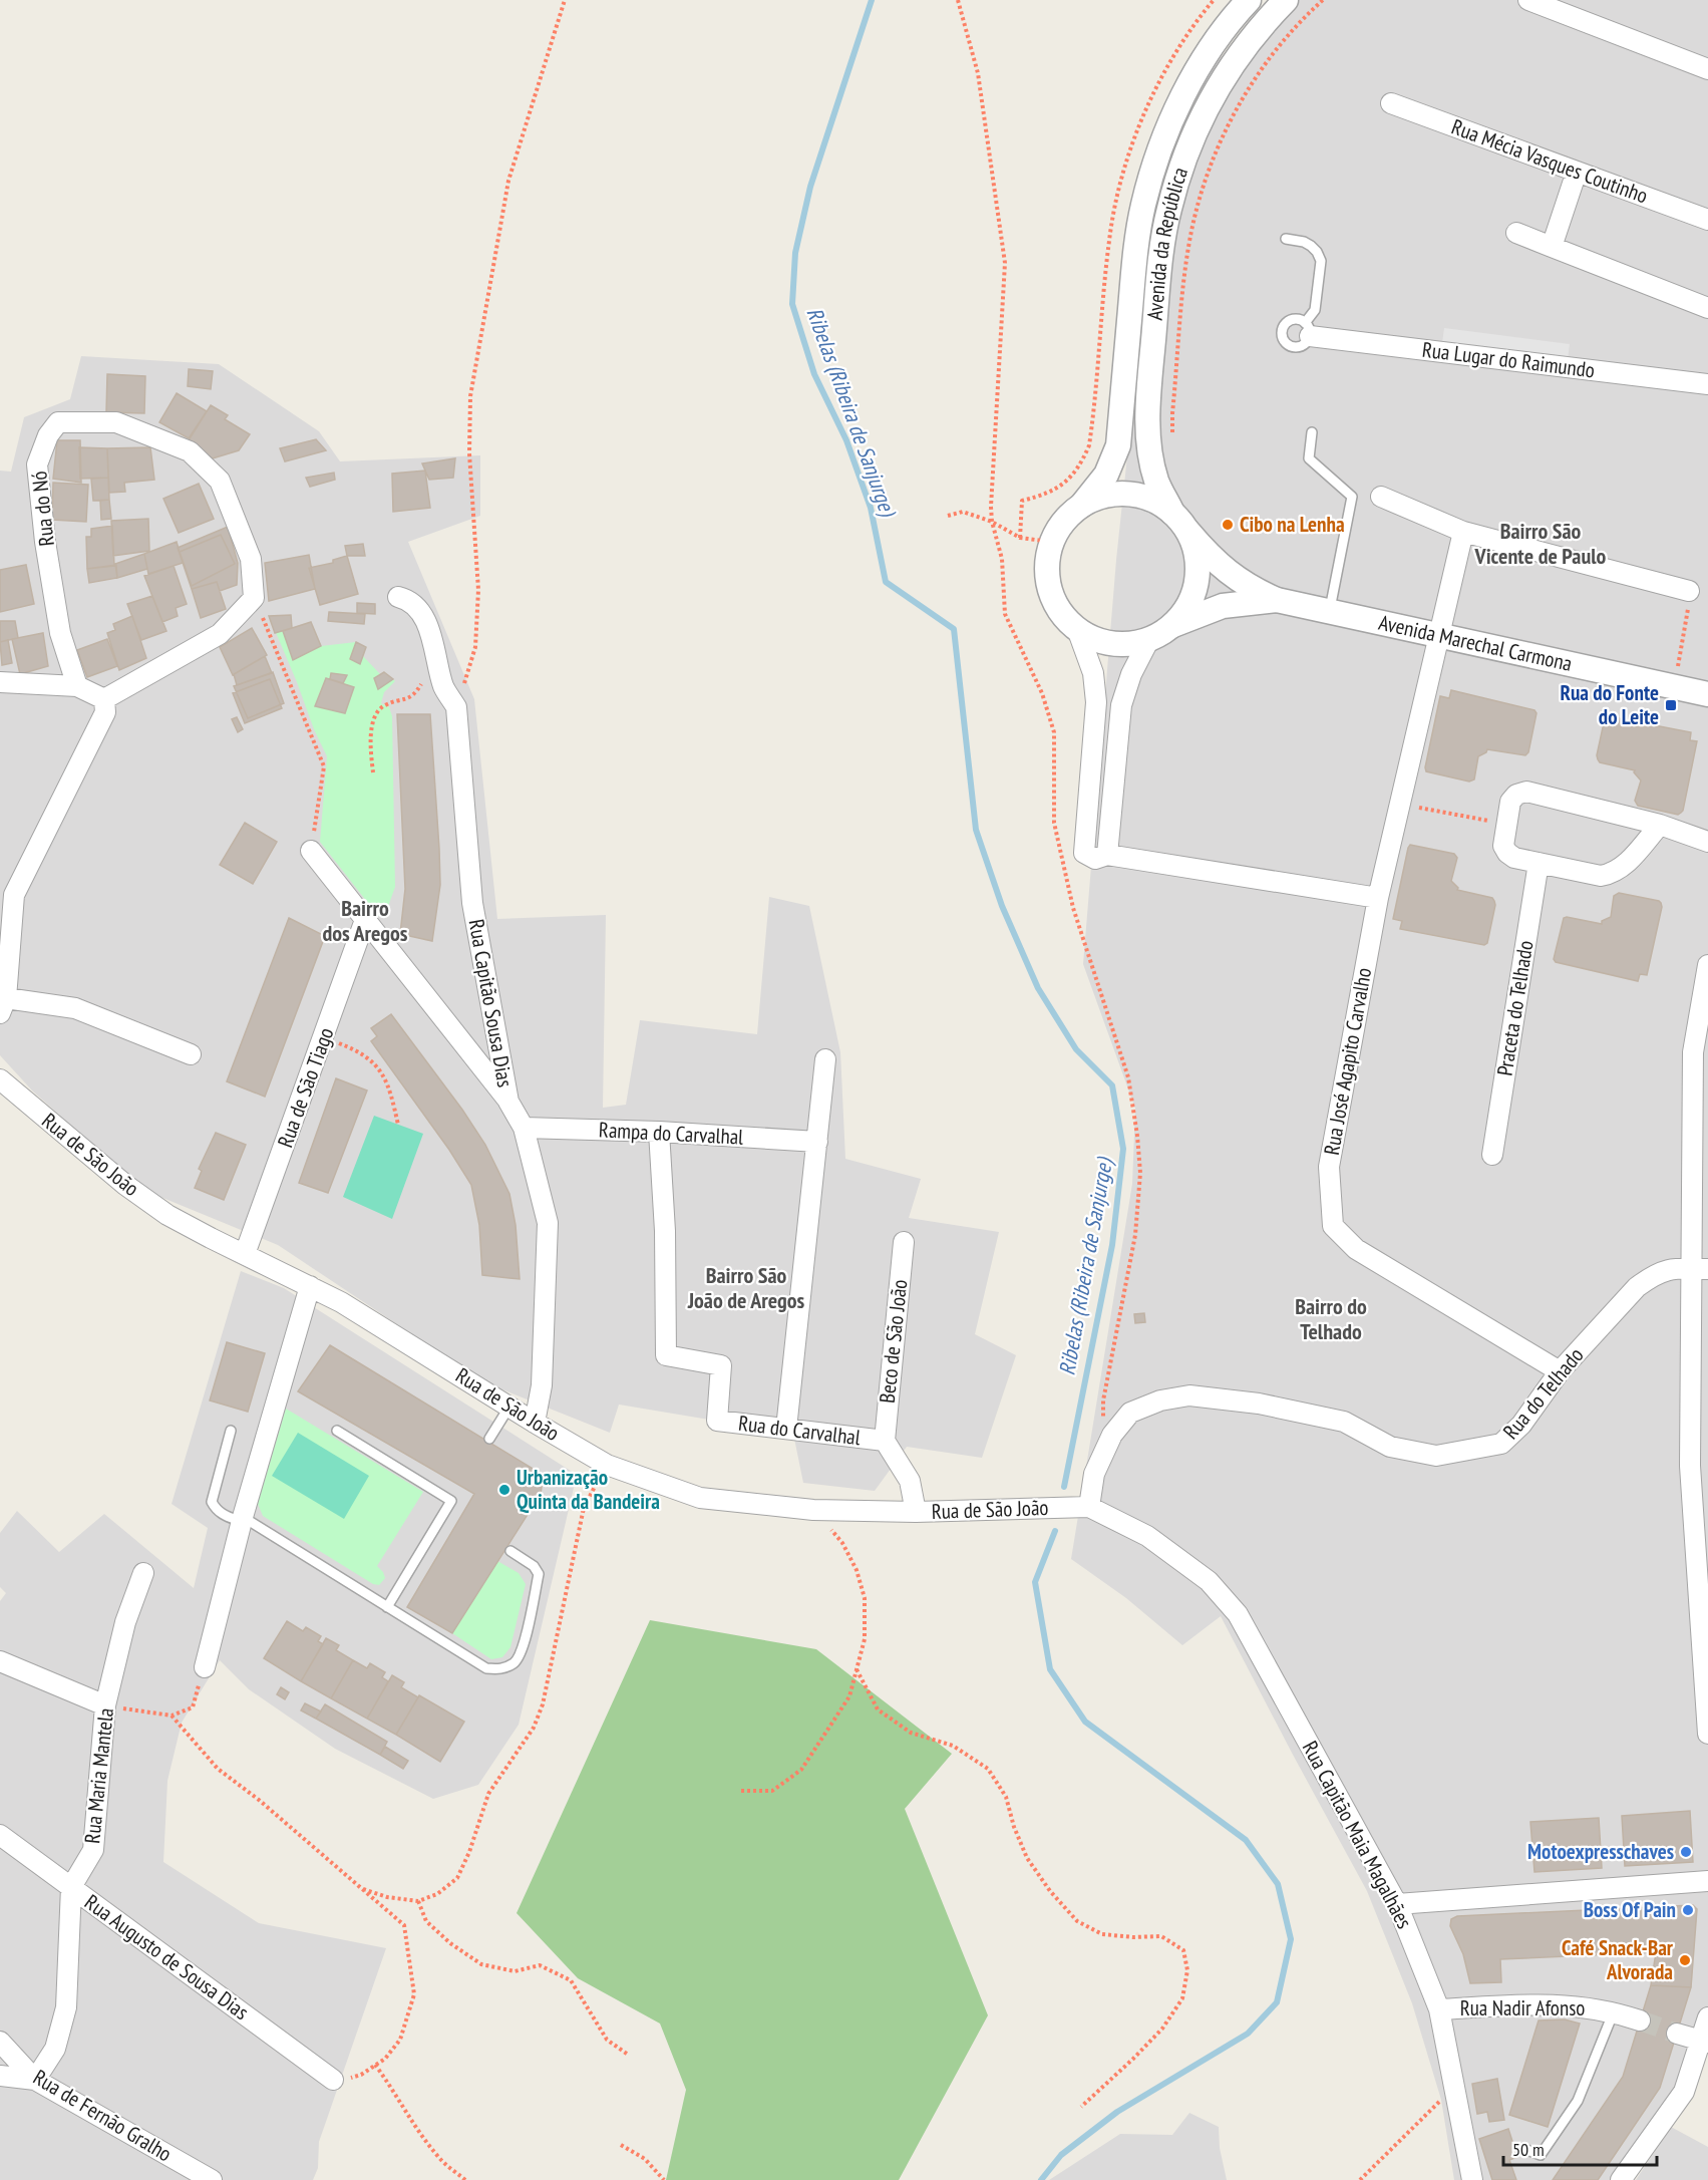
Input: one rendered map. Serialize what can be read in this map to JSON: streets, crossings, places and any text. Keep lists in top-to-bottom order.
{
  "streets": {
    "street": [
      "Rua Mécia Vasques Coutinho",
      "Avenida da República",
      "Rua Lugar do Raimundo",
      "Rua do Nó",
      "Avenida Marechal Carmona",
      "Rua Capitão Sousa Dias",
      "Praceta do Telhado",
      "Rua José Agapito Carvalho",
      "Rua de São Tiago",
      "Rampa do Carvalhal",
      "Rua de São João",
      "Beco de São João",
      "Rua do Telhado",
      "Rua do Carvalhal",
      "Rua Maria Mantela",
      "Rua Capitão Maia Magalhães",
      "Rua Augusto de Sousa Dias",
      "Rua Nadir Afonso",
      "Rua de Fernão Gralho"
    ]
  },
  "crossings": [
    ["Avenida da República", "Avenida Marechal Carmona"],
    ["Avenida Marechal Carmona", "Rua José Agapito Carvalho"],
    ["Rua Capitão Sousa Dias", "Rampa do Carvalhal"],
    ["Rua Capitão Sousa Dias", "Rua de São João"],
    ["Rua José Agapito Carvalho", "Rua do Telhado"],
    ["Rua de São Tiago", "Rua de São João"],
    ["Rampa do Carvalhal", "Rua do Carvalhal"],
    ["Rua de São João", "Rua do Telhado"],
    ["Rua de São João", "Rua do Carvalhal"],
    ["Rua de São João", "Rua Capitão Maia Magalhães"],
    ["Beco de São João", "Rua do Carvalhal"],
    ["Rua do Telhado", "Rua Capitão Maia Magalhães"],
    ["Rua Maria Mantela", "Rua Augusto de Sousa Dias"],
    ["Rua Maria Mantela", "Rua de Fernão Gralho"],
    ["Rua Capitão Maia Magalhães", "Rua Nadir Afonso"]
  ],
  "districts": [
    "Bairro São Vicente de Paulo",
    "Bairro dos Aregos",
    "Bairro São João de Aregos",
    "Bairro do Telhado"
  ],
  "water": ["Ribelas (Ribeira de Sanjurge)"],
  "places": {
    "other": [
      "Cibo na Lenha",
      "Urbanização Quinta da Bandeira",
      "Motoexpresschaves",
      "Boss Of Pain",
      "Café Snack-Bar Alvorada"
    ],
    "transit": ["Rua do Fonte do Leite"]
  },
  "scale_bar": "50 m"
}
